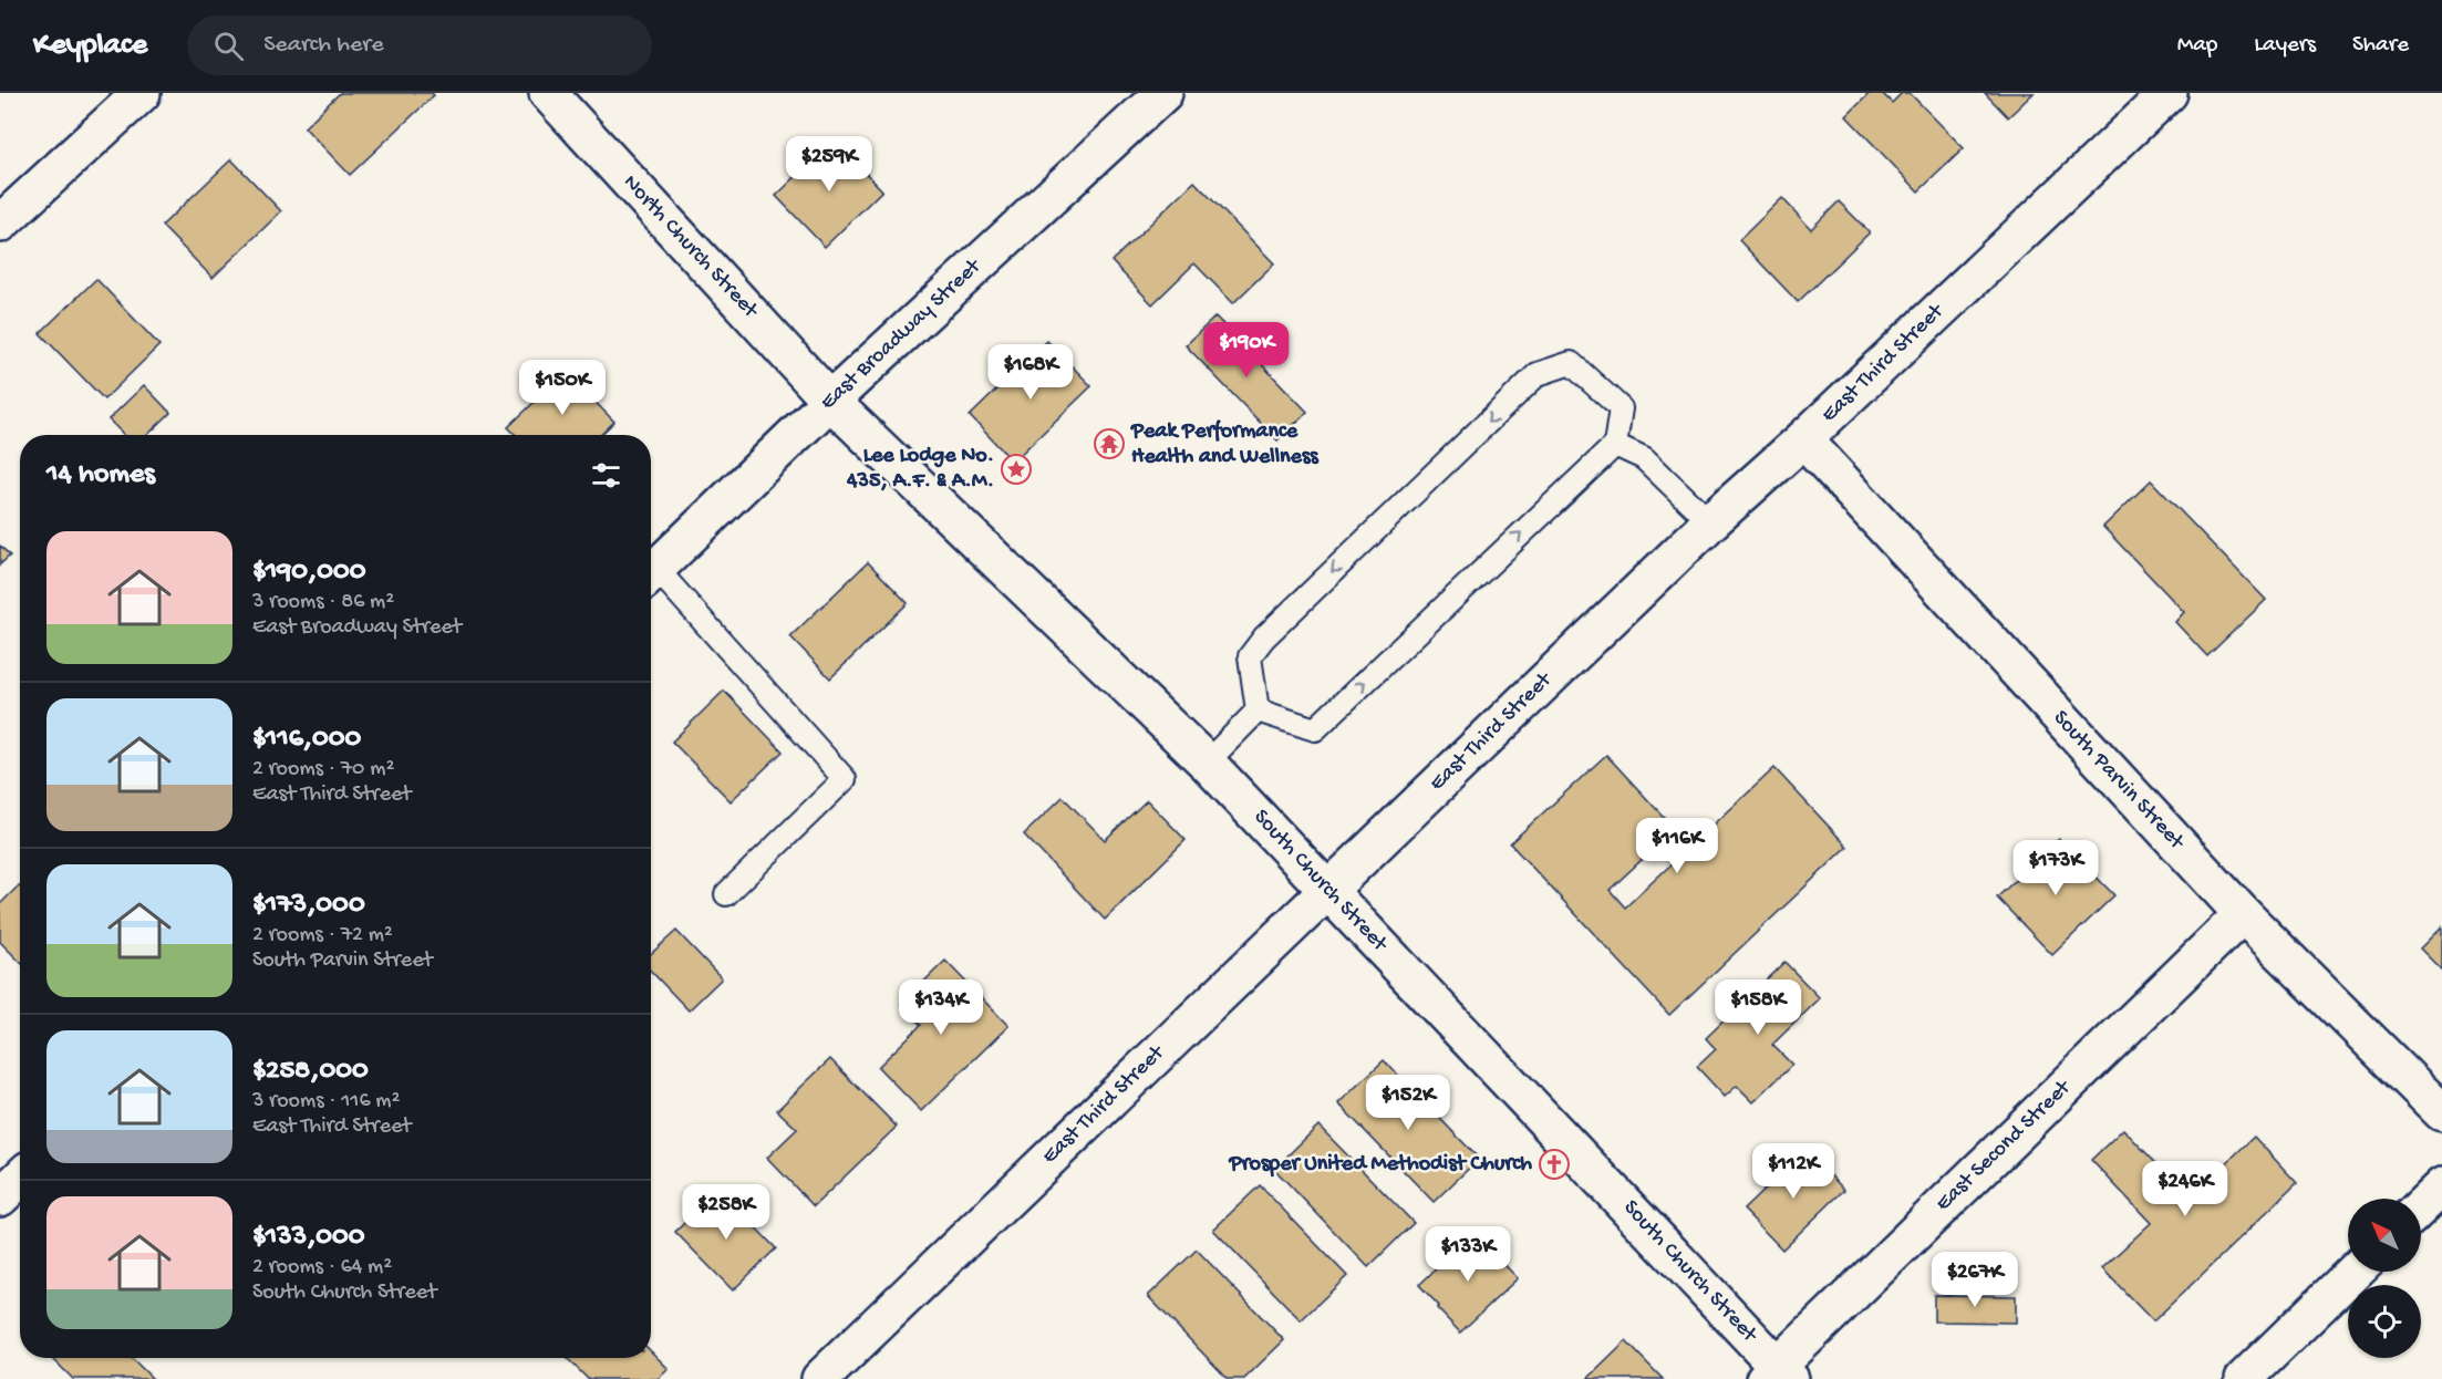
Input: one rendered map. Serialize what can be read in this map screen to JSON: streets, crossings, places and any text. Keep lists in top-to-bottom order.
{
  "streets": {
    "street": [
      "North Church Street",
      "East Broadway Street",
      "East Third Street",
      "South Parvin Street",
      "South Church Street",
      "East Second Street"
    ]
  },
  "crossings": [
    ["North Church Street", "East Broadway Street"],
    ["North Church Street", "South Church Street"],
    ["East Broadway Street", "South Church Street"],
    ["East Third Street", "South Parvin Street"],
    ["East Third Street", "South Church Street"],
    ["South Parvin Street", "East Second Street"],
    ["South Church Street", "East Second Street"]
  ],
  "places": {
    "temple": ["Peak Performance Health and Wellness"],
    "place": ["Lee Lodge No. 435, A.F. & A.M."],
    "church": ["Prosper United Methodist Church"]
  },
  "north": "top left",
  "page": {
    "header": "Keyplace",
    "search": "Search here",
    "nav": ["Map", "Layers", "Share"],
    "price": [
      "$259K",
      "$190K",
      "$168K",
      "$150K",
      "$116K",
      "$173K",
      "$134K",
      "$158K",
      "$152K",
      "$112K",
      "$246K",
      "$258K",
      "$133K",
      "$267K"
    ],
    "heading": "14 homes",
    "list": [
      {
        "name": "$190,000",
        "note": "3 rooms · 86 m² · East Broadway Street"
      },
      {
        "name": "$116,000",
        "note": "2 rooms · 70 m² · East Third Street"
      },
      {
        "name": "$173,000",
        "note": "2 rooms · 72 m² · South Parvin Street"
      },
      {
        "name": "$258,000",
        "note": "3 rooms · 116 m² · East Third Street"
      },
      {
        "name": "$133,000",
        "note": "2 rooms · 64 m² · South Church Street"
      }
    ]
  }
}
